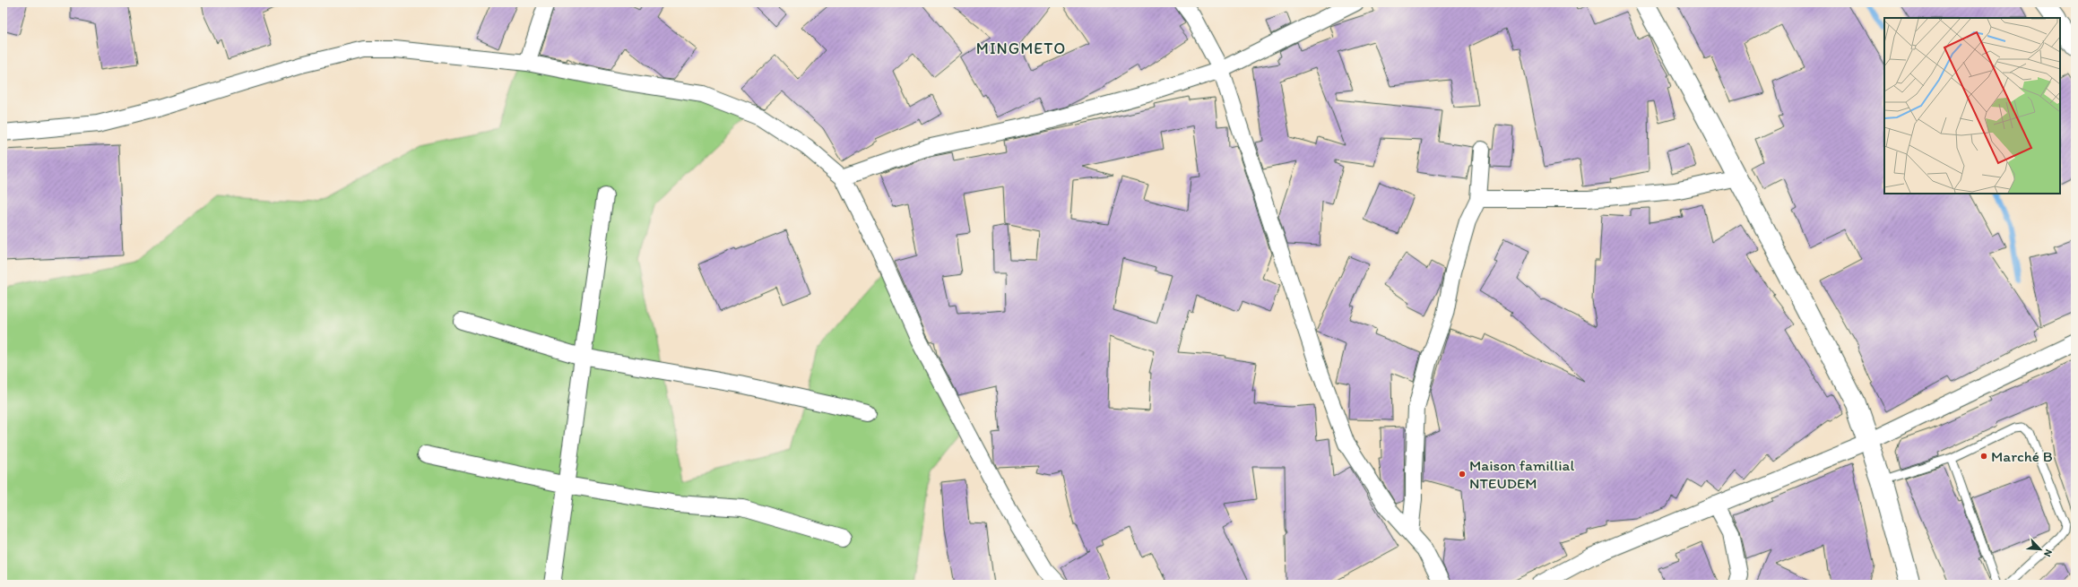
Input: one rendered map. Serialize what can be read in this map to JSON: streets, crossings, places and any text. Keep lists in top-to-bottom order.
{
  "districts": ["MINGMETO"],
  "places": ["Marché B", "Maison famillial NTEUDEM"],
  "north": "bottom right"
}
